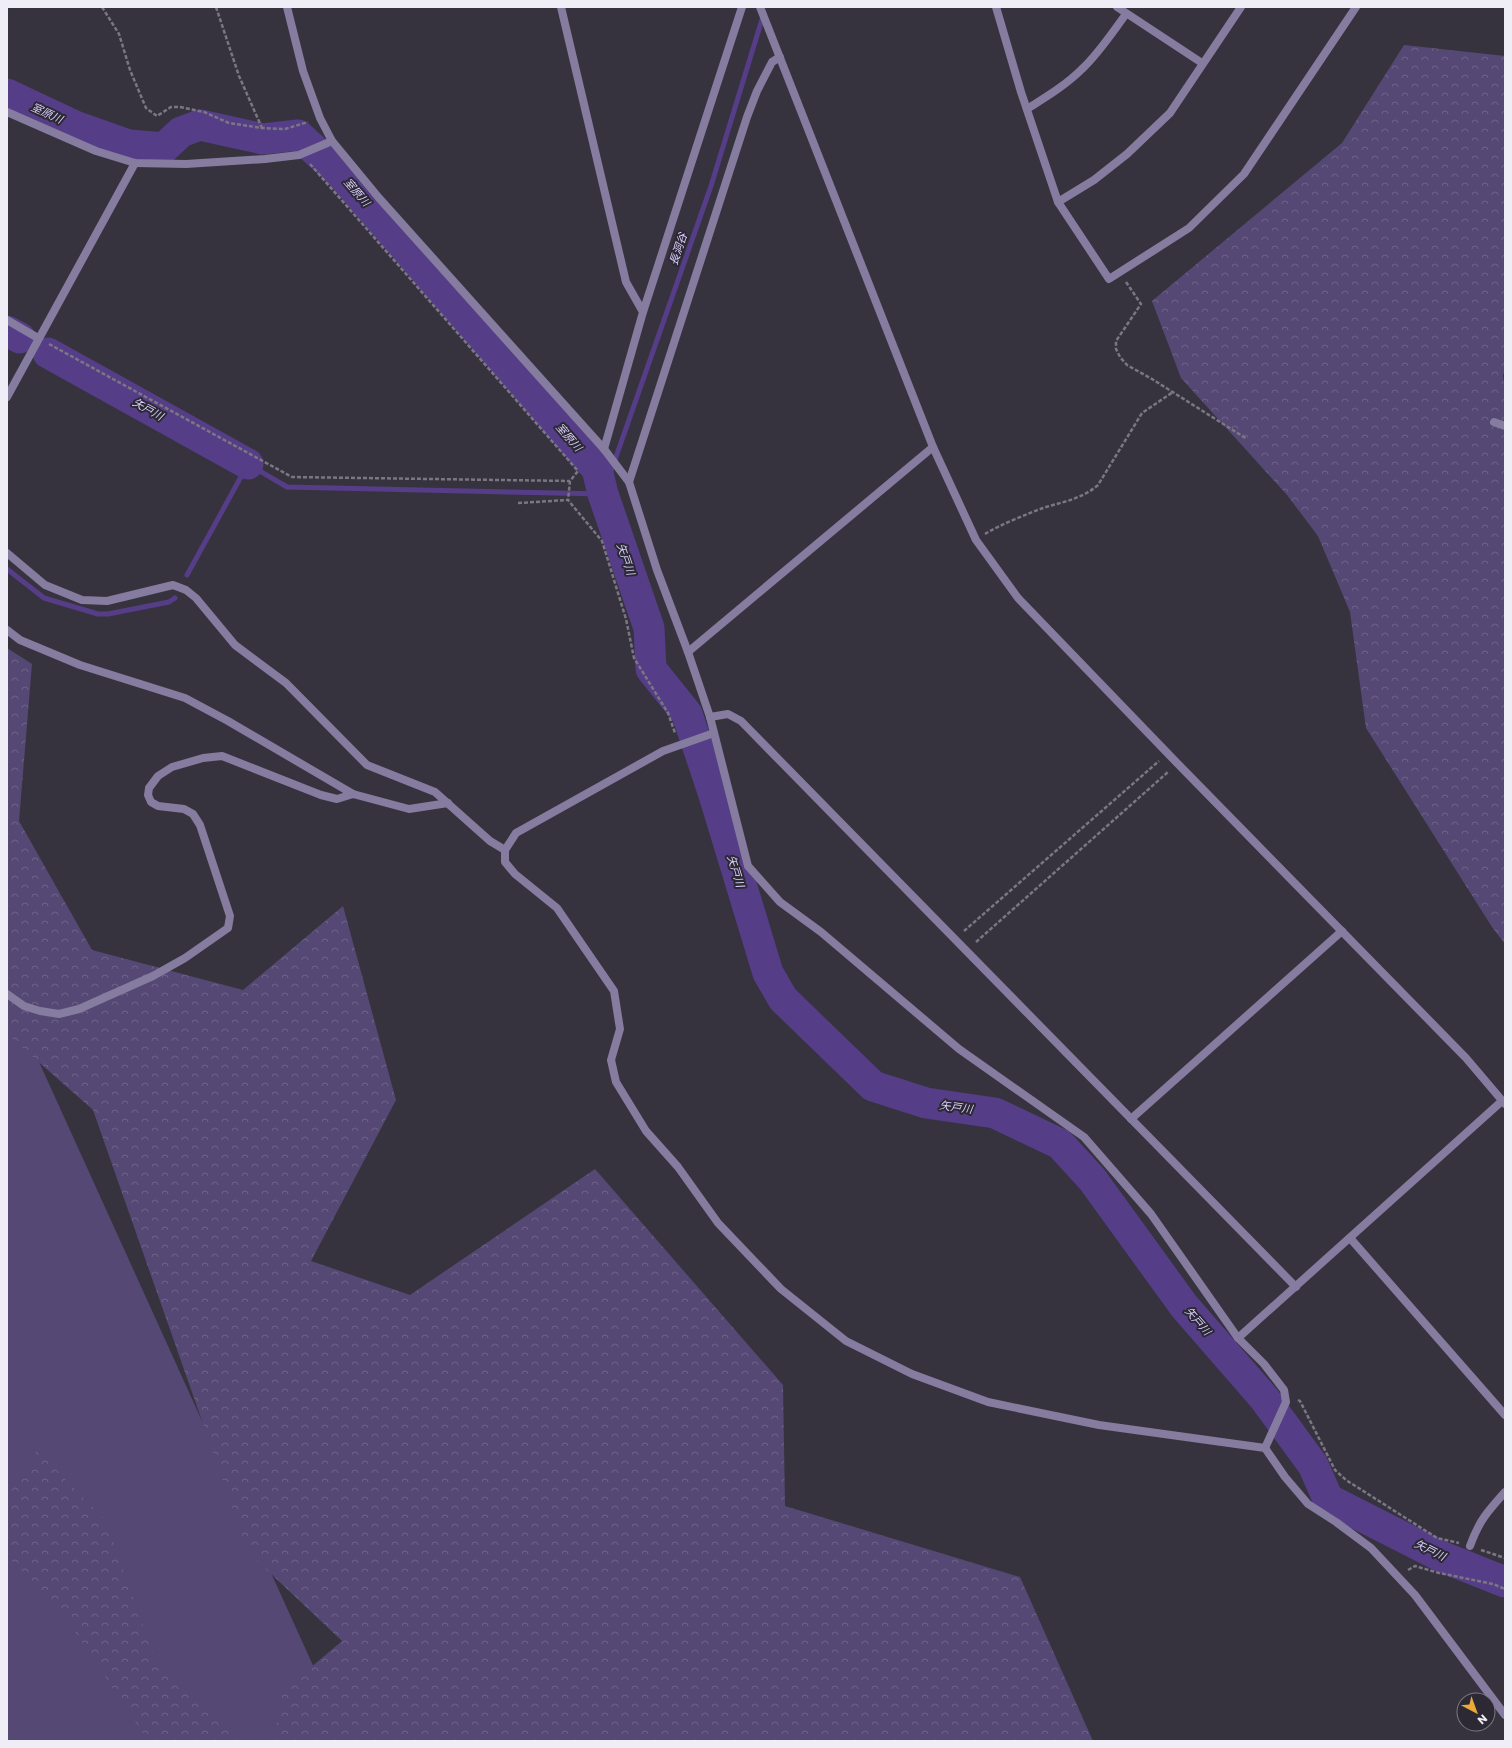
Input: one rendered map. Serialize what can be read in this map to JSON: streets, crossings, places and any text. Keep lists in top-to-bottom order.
{
  "water": ["室原川", "長洞谷", "矢戸川"],
  "north": "bottom right"
}
